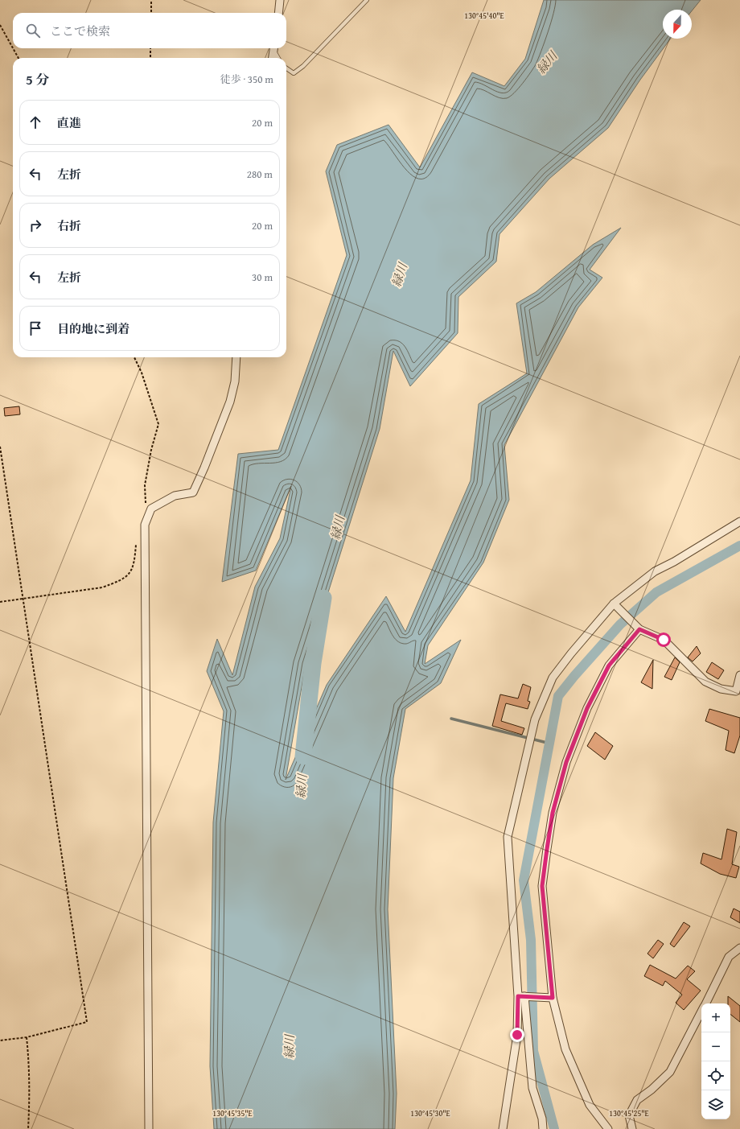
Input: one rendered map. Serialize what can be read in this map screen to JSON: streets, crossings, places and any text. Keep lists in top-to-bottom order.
{
  "water": ["緑川"],
  "north": "bottom",
  "page": {
    "search": "ここで検索",
    "heading": ["5 分", "徒歩 · 350 m"],
    "list": [
      ["直進", "20 m"],
      ["左折", "280 m"],
      ["右折", "20 m"],
      ["左折", "30 m"],
      "目的地に到着"
    ],
    "map_buttons": ["+", "−"]
  },
  "coordinates": [
    "130°45'40\"E",
    "130°45'35\"E",
    "130°45'30\"E",
    "130°45'25\"E"
  ]
}
